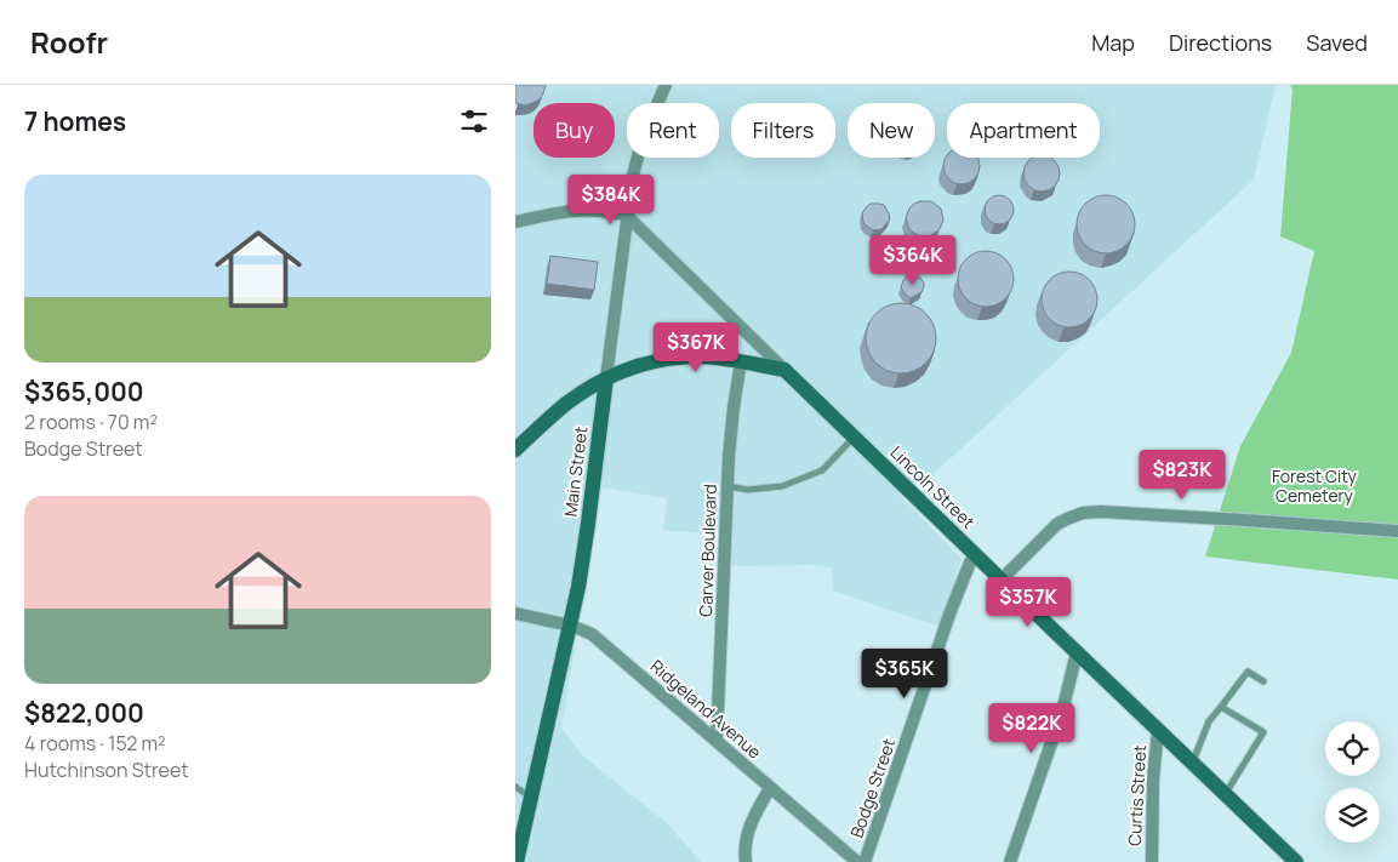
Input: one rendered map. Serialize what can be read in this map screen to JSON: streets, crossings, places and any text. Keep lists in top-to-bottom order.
{
  "streets": {
    "main road": ["Main Street", "Lincoln Street"],
    "street": [
      "Carver Boulevard",
      "Ridgeland Avenue",
      "Bodge Street",
      "Curtis Street"
    ]
  },
  "crossings": [
    ["Main Street", "Lincoln Street"],
    ["Main Street", "Ridgeland Avenue"],
    ["Lincoln Street", "Bodge Street"],
    ["Lincoln Street", "Curtis Street"],
    ["Carver Boulevard", "Ridgeland Avenue"]
  ],
  "parks": ["Forest City Cemetery"],
  "page": {
    "header": "Roofr",
    "nav": ["Map", "Directions", "Saved"],
    "heading": "7 homes",
    "chip": [
      "Buy",
      "Rent",
      "Filters",
      "New",
      "Apartment"
    ],
    "list": [
      {
        "name": "$365,000",
        "note": "2 rooms · 70 m² · Bodge Street"
      },
      {
        "name": "$822,000",
        "note": "4 rooms · 152 m² · Hutchinson Street"
      }
    ],
    "price": [
      "$384K",
      "$364K",
      "$367K",
      "$823K",
      "$357K",
      "$365K",
      "$822K"
    ]
  }
}
